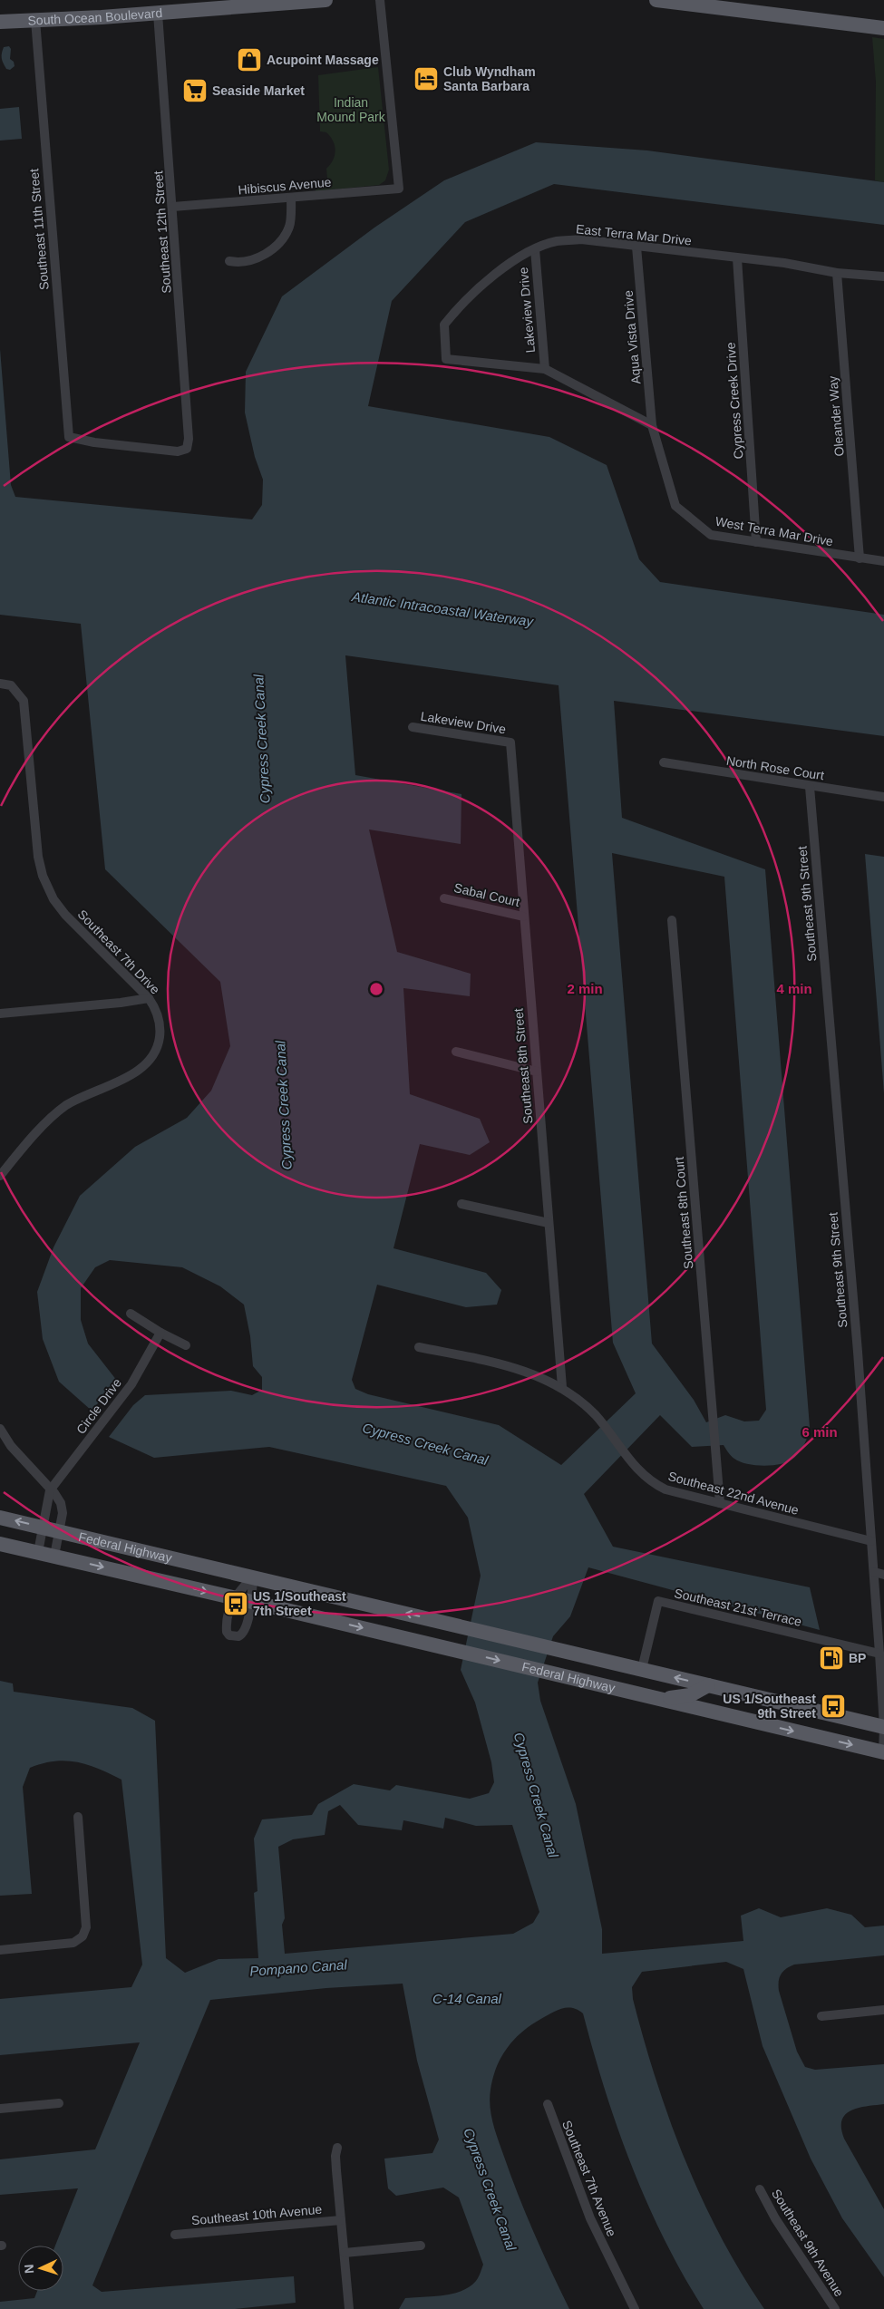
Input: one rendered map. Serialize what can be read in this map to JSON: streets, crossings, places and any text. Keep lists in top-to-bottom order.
{
  "streets": {
    "main road": ["South Ocean Boulevard", "Federal Highway"],
    "street": [
      "Hibiscus Avenue",
      "Southeast 11th Street",
      "Southeast 12th Street",
      "East Terra Mar Drive",
      "Lakeview Drive",
      "Aqua Vista Drive",
      "Cypress Creek Drive",
      "Oleander Way",
      "West Terra Mar Drive",
      "North Rose Court",
      "Sabal Court",
      "Southeast 9th Street",
      "Southeast 7th Drive",
      "Southeast 8th Street",
      "Southeast 8th Court",
      "Circle Drive",
      "Southeast 22nd Avenue",
      "Southeast 21st Terrace",
      "Southeast 7th Avenue",
      "Southeast 10th Avenue",
      "Southeast 9th Avenue"
    ]
  },
  "crossings": [
    ["South Ocean Boulevard", "Southeast 11th Street"],
    ["South Ocean Boulevard", "Southeast 12th Street"],
    ["Hibiscus Avenue", "Southeast 12th Street"],
    ["Southeast 11th Street", "Southeast 12th Street"],
    ["East Terra Mar Drive", "Lakeview Drive"],
    ["East Terra Mar Drive", "Aqua Vista Drive"],
    ["East Terra Mar Drive", "Cypress Creek Drive"],
    ["East Terra Mar Drive", "Oleander Way"],
    ["Lakeview Drive", "Southeast 8th Street"],
    ["Aqua Vista Drive", "West Terra Mar Drive"],
    ["Cypress Creek Drive", "West Terra Mar Drive"],
    ["Oleander Way", "West Terra Mar Drive"],
    ["North Rose Court", "Southeast 9th Street"],
    ["Sabal Court", "Southeast 8th Street"],
    ["Southeast 9th Street", "Southeast 22nd Avenue"],
    ["Southeast 9th Street", "Federal Highway"],
    ["Southeast 9th Street", "Southeast 21st Terrace"],
    ["Southeast 8th Street", "Southeast 22nd Avenue"],
    ["Southeast 8th Court", "Southeast 22nd Avenue"],
    ["Federal Highway", "Southeast 21st Terrace"]
  ],
  "water": [
    "Atlantic Intracoastal Waterway",
    "Cypress Creek Canal",
    "Pompano Canal",
    "C-14 Canal"
  ],
  "parks": ["Indian Mound Park"],
  "places": {
    "shop": ["Acupoint Massage"],
    "hotel": ["Club Wyndham Santa Barbara"],
    "supermarket": ["Seaside Market"],
    "bus stop": ["US 1/Southeast 7th Street", "US 1/Southeast 9th Street"],
    "fuel station": ["BP"]
  },
  "north": "left",
  "rings": ["2 min", "4 min", "6 min"]
}
